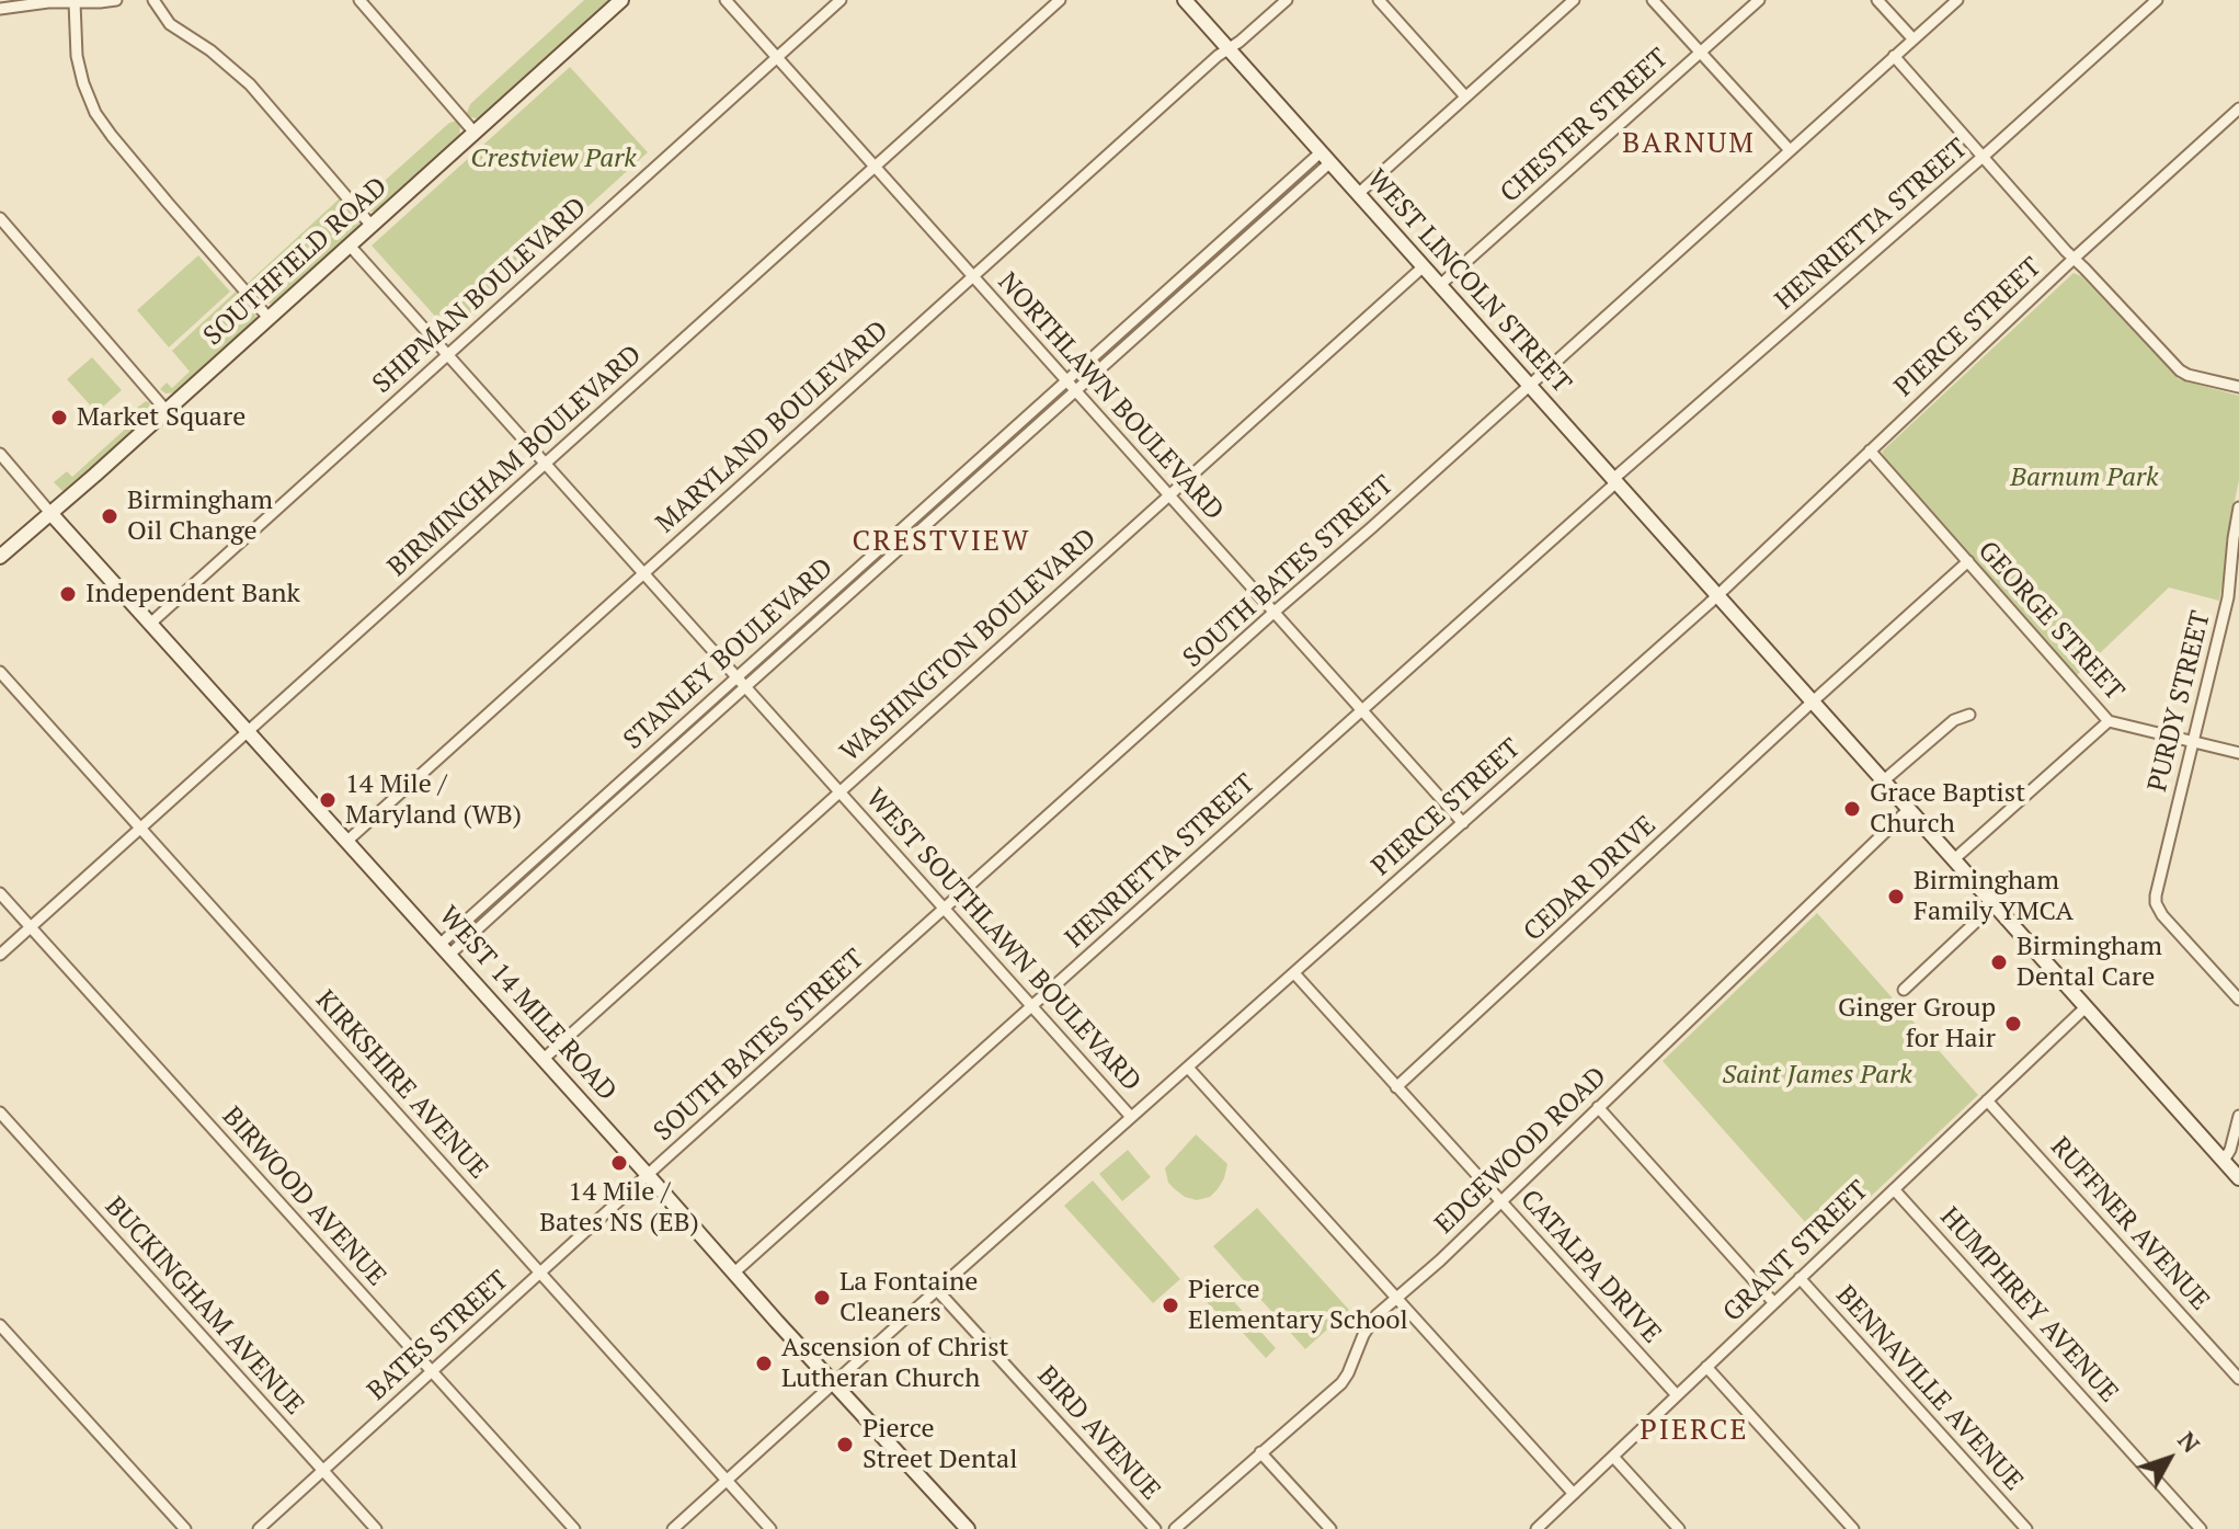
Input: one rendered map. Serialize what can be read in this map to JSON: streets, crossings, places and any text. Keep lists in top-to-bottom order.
{
  "streets": {
    "main road": ["SOUTHFIELD ROAD", "WEST LINCOLN STREET", "WEST 14 MILE ROAD"],
    "street": [
      "CHESTER STREET",
      "HENRIETTA STREET",
      "SHIPMAN BOULEVARD",
      "PIERCE STREET",
      "NORTHLAWN BOULEVARD",
      "MARYLAND BOULEVARD",
      "BIRMINGHAM BOULEVARD",
      "SOUTH BATES STREET",
      "GEORGE STREET",
      "WASHINGTON BOULEVARD",
      "STANLEY BOULEVARD",
      "PURDY STREET",
      "CEDAR DRIVE",
      "WEST SOUTHLAWN BOULEVARD",
      "KIRKSHIRE AVENUE",
      "EDGEWOOD ROAD",
      "BIRWOOD AVENUE",
      "RUFFNER AVENUE",
      "GRANT STREET",
      "CATALPA DRIVE",
      "HUMPHREY AVENUE",
      "BUCKINGHAM AVENUE",
      "BATES STREET",
      "BENNAVILLE AVENUE",
      "BIRD AVENUE"
    ]
  },
  "crossings": [
    ["CHESTER STREET", "WEST LINCOLN STREET"],
    ["HENRIETTA STREET", "WEST LINCOLN STREET"],
    ["HENRIETTA STREET", "NORTHLAWN BOULEVARD"],
    ["HENRIETTA STREET", "WEST SOUTHLAWN BOULEVARD"],
    ["HENRIETTA STREET", "WEST 14 MILE ROAD"],
    ["SOUTHFIELD ROAD", "WEST SOUTHLAWN BOULEVARD"],
    ["SOUTHFIELD ROAD", "WEST 14 MILE ROAD"],
    ["WEST LINCOLN STREET", "PIERCE STREET"],
    ["WEST LINCOLN STREET", "MARYLAND BOULEVARD"],
    ["WEST LINCOLN STREET", "SOUTH BATES STREET"],
    ["WEST LINCOLN STREET", "WASHINGTON BOULEVARD"],
    ["WEST LINCOLN STREET", "STANLEY BOULEVARD"],
    ["WEST LINCOLN STREET", "CEDAR DRIVE"],
    ["WEST LINCOLN STREET", "EDGEWOOD ROAD"],
    ["WEST LINCOLN STREET", "GRANT STREET"],
    ["SHIPMAN BOULEVARD", "NORTHLAWN BOULEVARD"],
    ["SHIPMAN BOULEVARD", "WEST SOUTHLAWN BOULEVARD"],
    ["SHIPMAN BOULEVARD", "WEST 14 MILE ROAD"],
    ["PIERCE STREET", "NORTHLAWN BOULEVARD"],
    ["PIERCE STREET", "GEORGE STREET"],
    ["PIERCE STREET", "WEST SOUTHLAWN BOULEVARD"],
    ["PIERCE STREET", "WEST 14 MILE ROAD"],
    ["PIERCE STREET", "KIRKSHIRE AVENUE"],
    ["PIERCE STREET", "CATALPA DRIVE"],
    ["PIERCE STREET", "BIRD AVENUE"],
    ["NORTHLAWN BOULEVARD", "MARYLAND BOULEVARD"],
    ["NORTHLAWN BOULEVARD", "BIRMINGHAM BOULEVARD"],
    ["NORTHLAWN BOULEVARD", "SOUTH BATES STREET"],
    ["NORTHLAWN BOULEVARD", "WASHINGTON BOULEVARD"],
    ["NORTHLAWN BOULEVARD", "STANLEY BOULEVARD"],
    ["MARYLAND BOULEVARD", "WEST SOUTHLAWN BOULEVARD"],
    ["MARYLAND BOULEVARD", "WEST 14 MILE ROAD"],
    ["BIRMINGHAM BOULEVARD", "WEST SOUTHLAWN BOULEVARD"],
    ["BIRMINGHAM BOULEVARD", "WEST 14 MILE ROAD"],
    ["BIRMINGHAM BOULEVARD", "KIRKSHIRE AVENUE"],
    ["BIRMINGHAM BOULEVARD", "BIRWOOD AVENUE"],
    ["SOUTH BATES STREET", "WEST SOUTHLAWN BOULEVARD"],
    ["SOUTH BATES STREET", "WEST 14 MILE ROAD"],
    ["SOUTH BATES STREET", "BATES STREET"],
    ["GEORGE STREET", "PURDY STREET"],
    ["GEORGE STREET", "CEDAR DRIVE"],
    ["WASHINGTON BOULEVARD", "WEST SOUTHLAWN BOULEVARD"],
    ["WASHINGTON BOULEVARD", "WEST 14 MILE ROAD"],
    ["STANLEY BOULEVARD", "WEST SOUTHLAWN BOULEVARD"],
    ["STANLEY BOULEVARD", "WEST 14 MILE ROAD"],
    ["CEDAR DRIVE", "CATALPA DRIVE"],
    ["WEST 14 MILE ROAD", "BATES STREET"],
    ["KIRKSHIRE AVENUE", "BATES STREET"],
    ["EDGEWOOD ROAD", "CATALPA DRIVE"],
    ["BIRWOOD AVENUE", "BATES STREET"],
    ["RUFFNER AVENUE", "GRANT STREET"],
    ["GRANT STREET", "CATALPA DRIVE"],
    ["GRANT STREET", "HUMPHREY AVENUE"],
    ["GRANT STREET", "BENNAVILLE AVENUE"],
    ["BUCKINGHAM AVENUE", "BATES STREET"]
  ],
  "districts": ["BARNUM", "CRESTVIEW", "PIERCE"],
  "parks": ["Crestview Park", "Barnum Park", "Saint James Park"],
  "places": [
    "Market Square",
    "Birmingham Oil Change",
    "Independent Bank",
    "14 Mile / Maryland (WB)",
    "Grace Baptist Church",
    "Birmingham Family YMCA",
    "Birmingham Dental Care",
    "Ginger Group for Hair",
    "14 Mile / Bates NS (EB)",
    "La Fontaine Cleaners",
    "Pierce Elementary School",
    "Ascension of Christ Lutheran Church",
    "Pierce Street Dental"
  ],
  "north": "top right"
}
